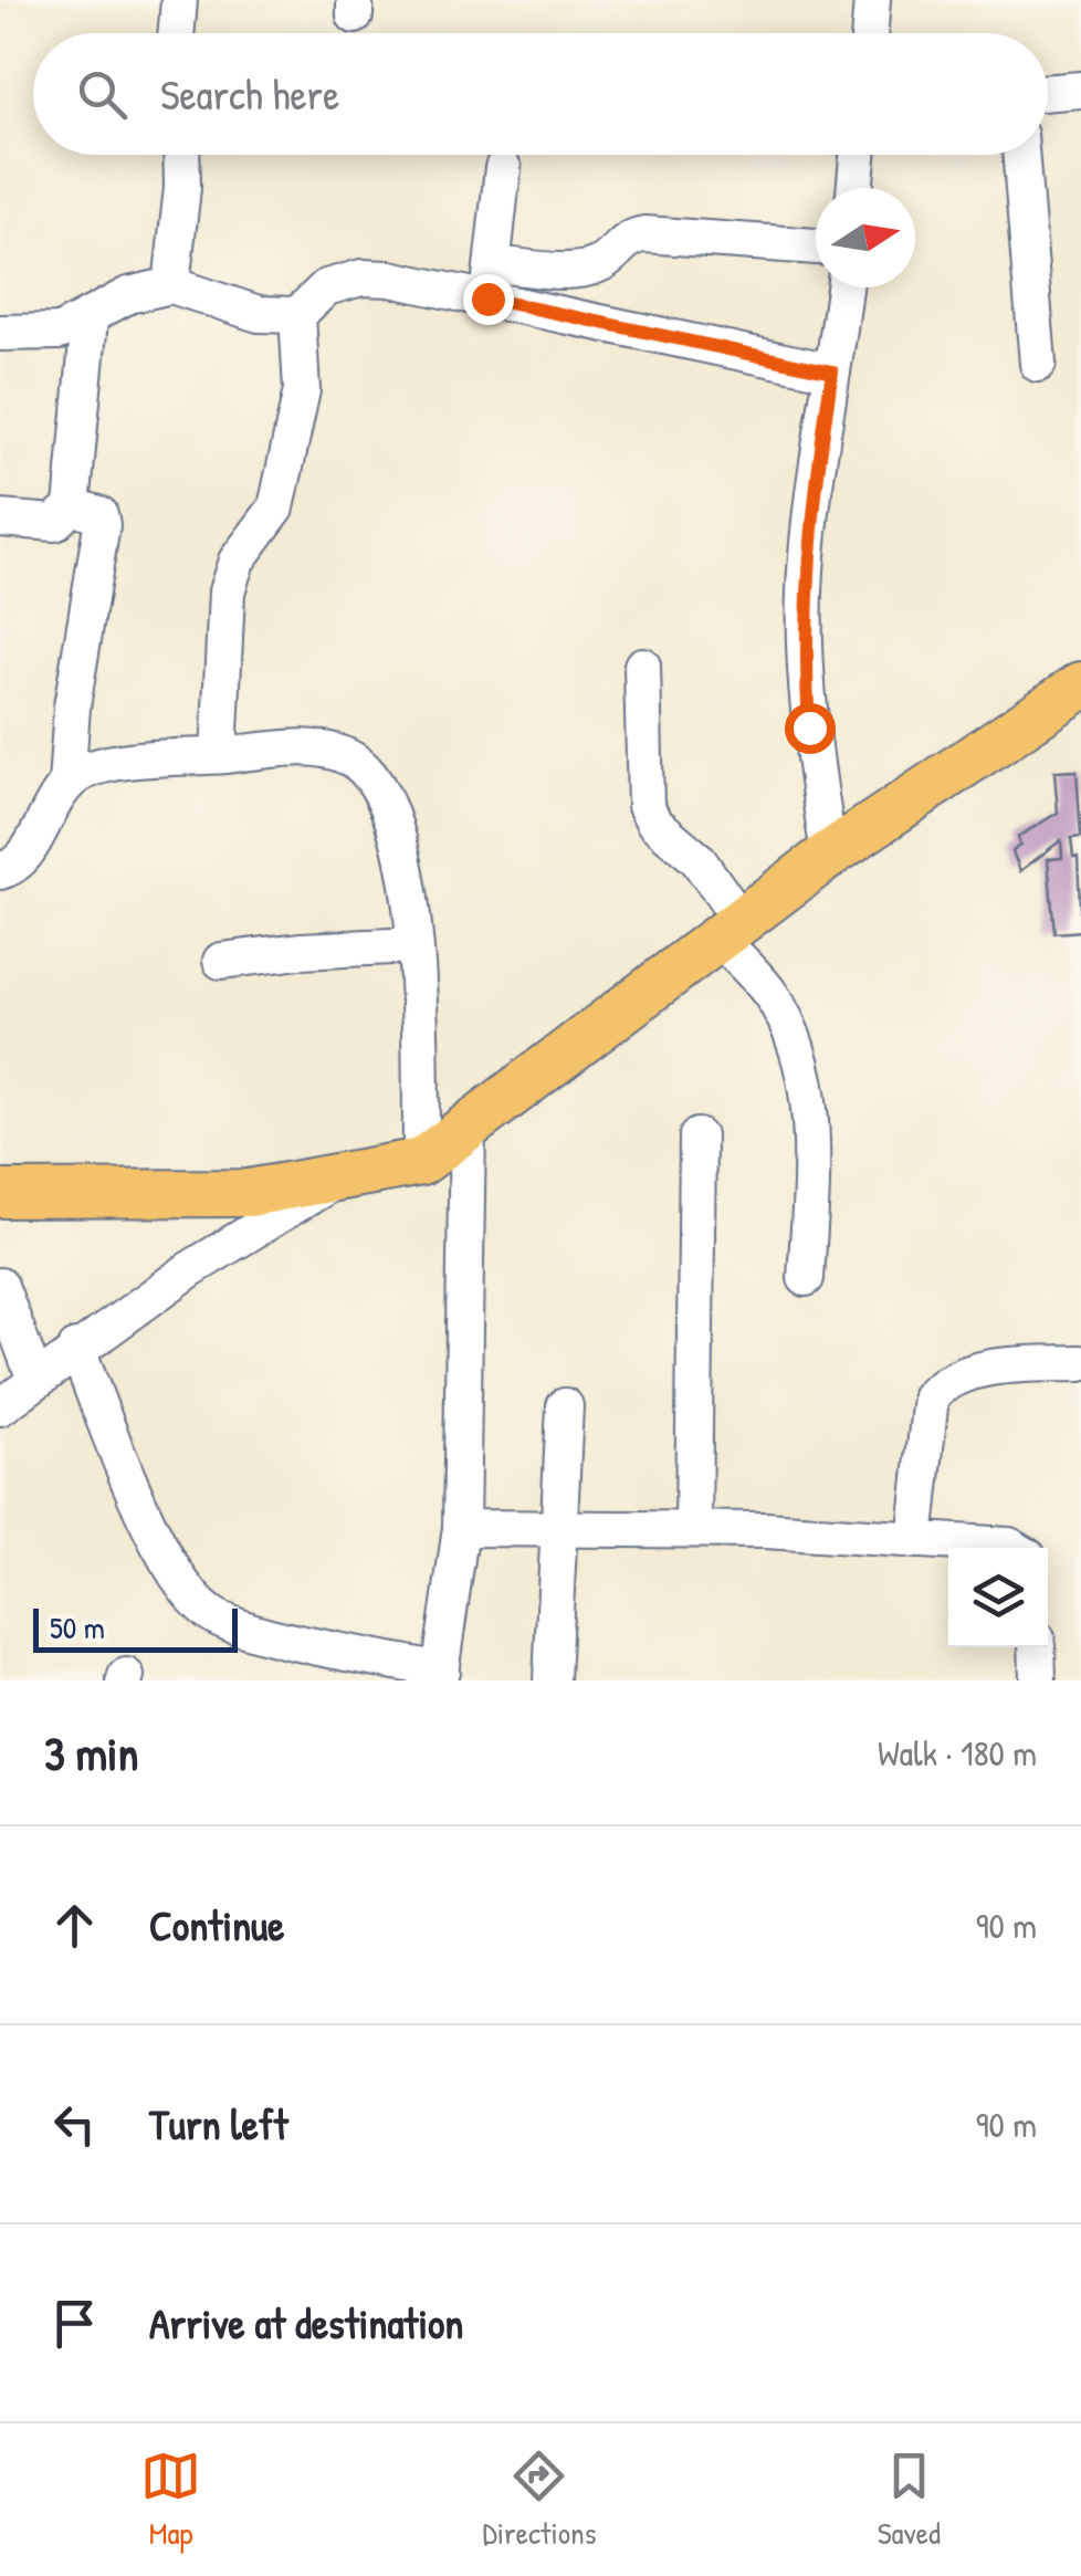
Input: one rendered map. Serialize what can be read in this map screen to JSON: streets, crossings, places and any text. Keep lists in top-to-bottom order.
{
  "scale_bar": "50 m",
  "north": "right",
  "page": {
    "search": "Search here",
    "scale": "50 m",
    "heading": ["3 min", "Walk · 180 m"],
    "list": [
      ["Continue", "90 m"],
      ["Turn left", "90 m"],
      "Arrive at destination"
    ],
    "nav": ["Map", "Directions", "Saved"]
  }
}
